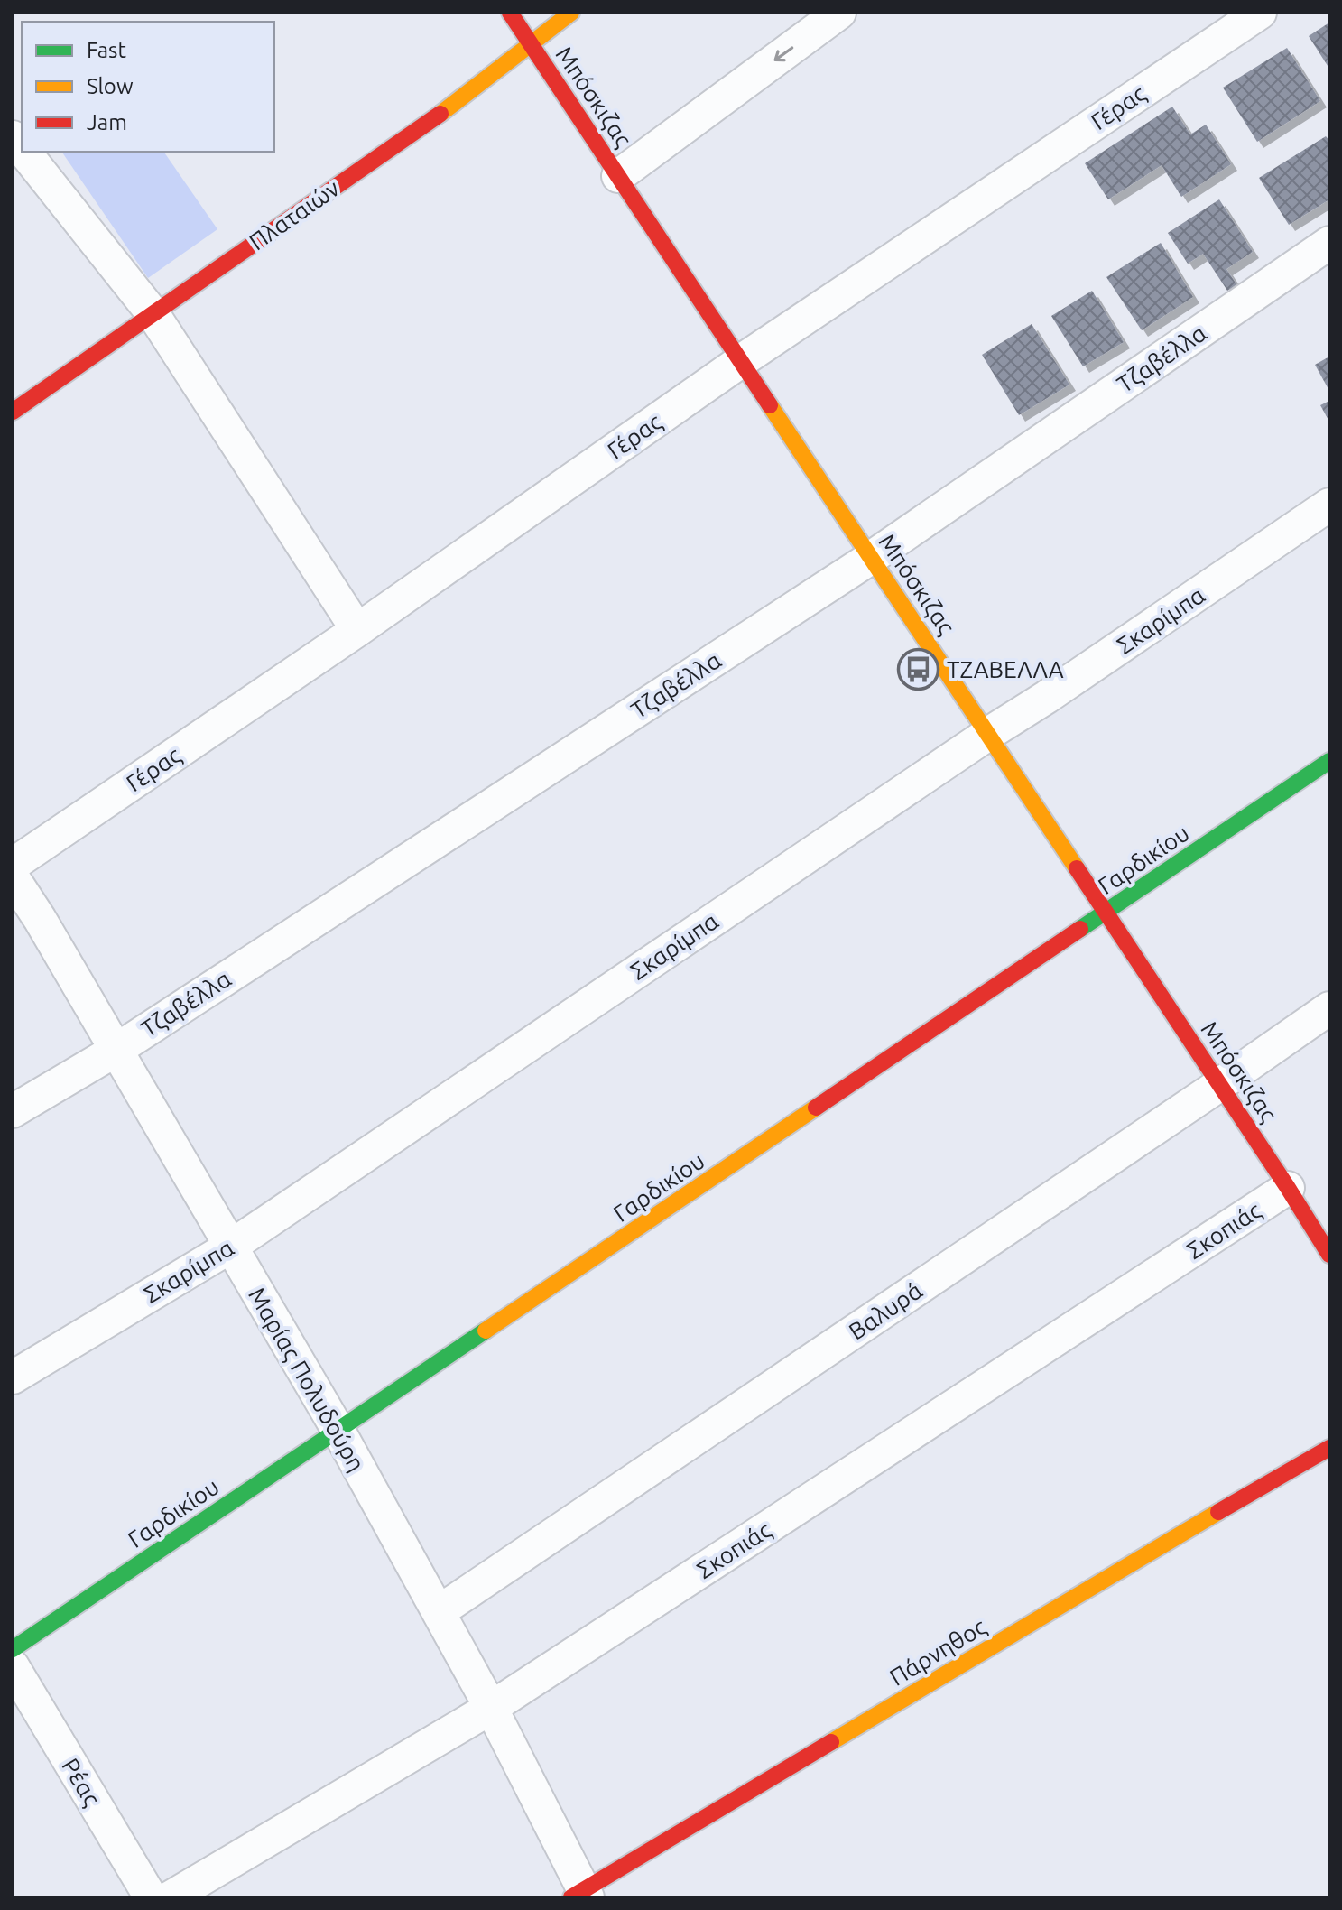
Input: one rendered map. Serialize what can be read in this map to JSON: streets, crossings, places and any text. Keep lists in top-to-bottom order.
{
  "streets": {
    "street": [
      "Μπόσκιζας",
      "Γέρας",
      "Πλαταιών",
      "Τζαβέλλα",
      "Σκαρίμπα",
      "Γαρδικίου",
      "Σκοπιάς",
      "Βαλυρά",
      "Μαρίας Πολυδούρη",
      "Πάρνηθος",
      "Ρέας"
    ]
  },
  "crossings": [
    ["Μπόσκιζας", "Γέρας"],
    ["Μπόσκιζας", "Πλαταιών"],
    ["Μπόσκιζας", "Τζαβέλλα"],
    ["Μπόσκιζας", "Σκαρίμπα"],
    ["Μπόσκιζας", "Γαρδικίου"],
    ["Μπόσκιζας", "Σκοπιάς"],
    ["Μπόσκιζας", "Βαλυρά"],
    ["Τζαβέλλα", "Μαρίας Πολυδούρη"],
    ["Σκαρίμπα", "Μαρίας Πολυδούρη"],
    ["Γαρδικίου", "Μαρίας Πολυδούρη"],
    ["Σκοπιάς", "Μαρίας Πολυδούρη"],
    ["Βαλυρά", "Μαρίας Πολυδούρη"],
    ["Μαρίας Πολυδούρη", "Πάρνηθος"]
  ],
  "places": {
    "bus stop": ["ΤΖΑΒΕΛΛΑ"]
  },
  "legend": ["Fast", "Slow", "Jam"]
}
